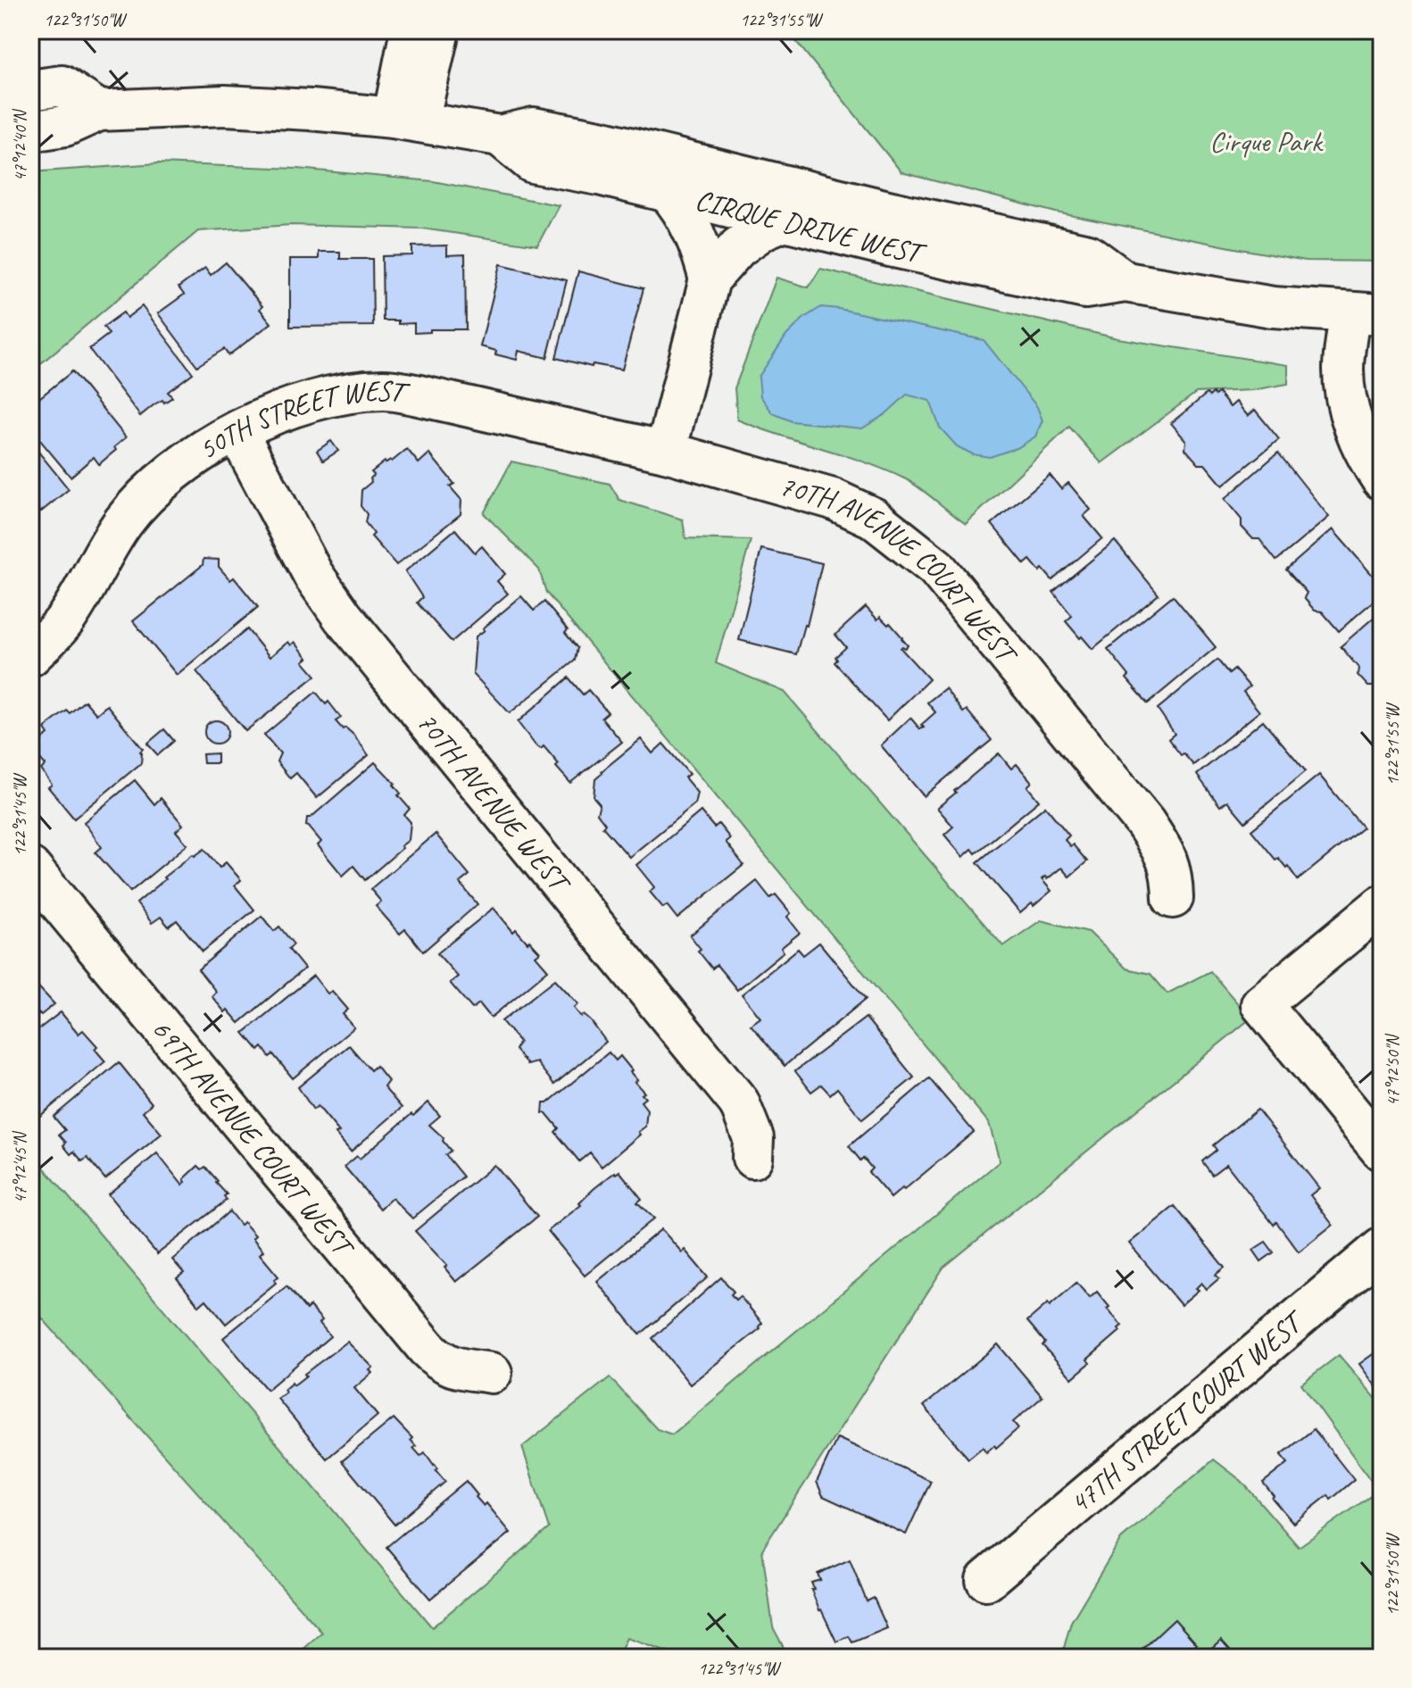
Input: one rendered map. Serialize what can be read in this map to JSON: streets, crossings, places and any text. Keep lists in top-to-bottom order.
{
  "streets": {
    "street": [
      "CIRQUE DRIVE WEST",
      "50TH STREET WEST",
      "70TH AVENUE COURT WEST",
      "70TH AVENUE WEST",
      "69TH AVENUE COURT WEST",
      "47TH STREET COURT WEST"
    ]
  },
  "crossings": [
    ["50TH STREET WEST", "70TH AVENUE COURT WEST"],
    ["50TH STREET WEST", "70TH AVENUE WEST"]
  ],
  "parks": ["Cirque Park"],
  "coordinates": [
    "122°31'50\"W",
    "122°31'55\"W",
    "47°12'40\"N",
    "122°31'45\"W",
    "47°12'50\"N",
    "47°12'45\"N"
  ]
}
